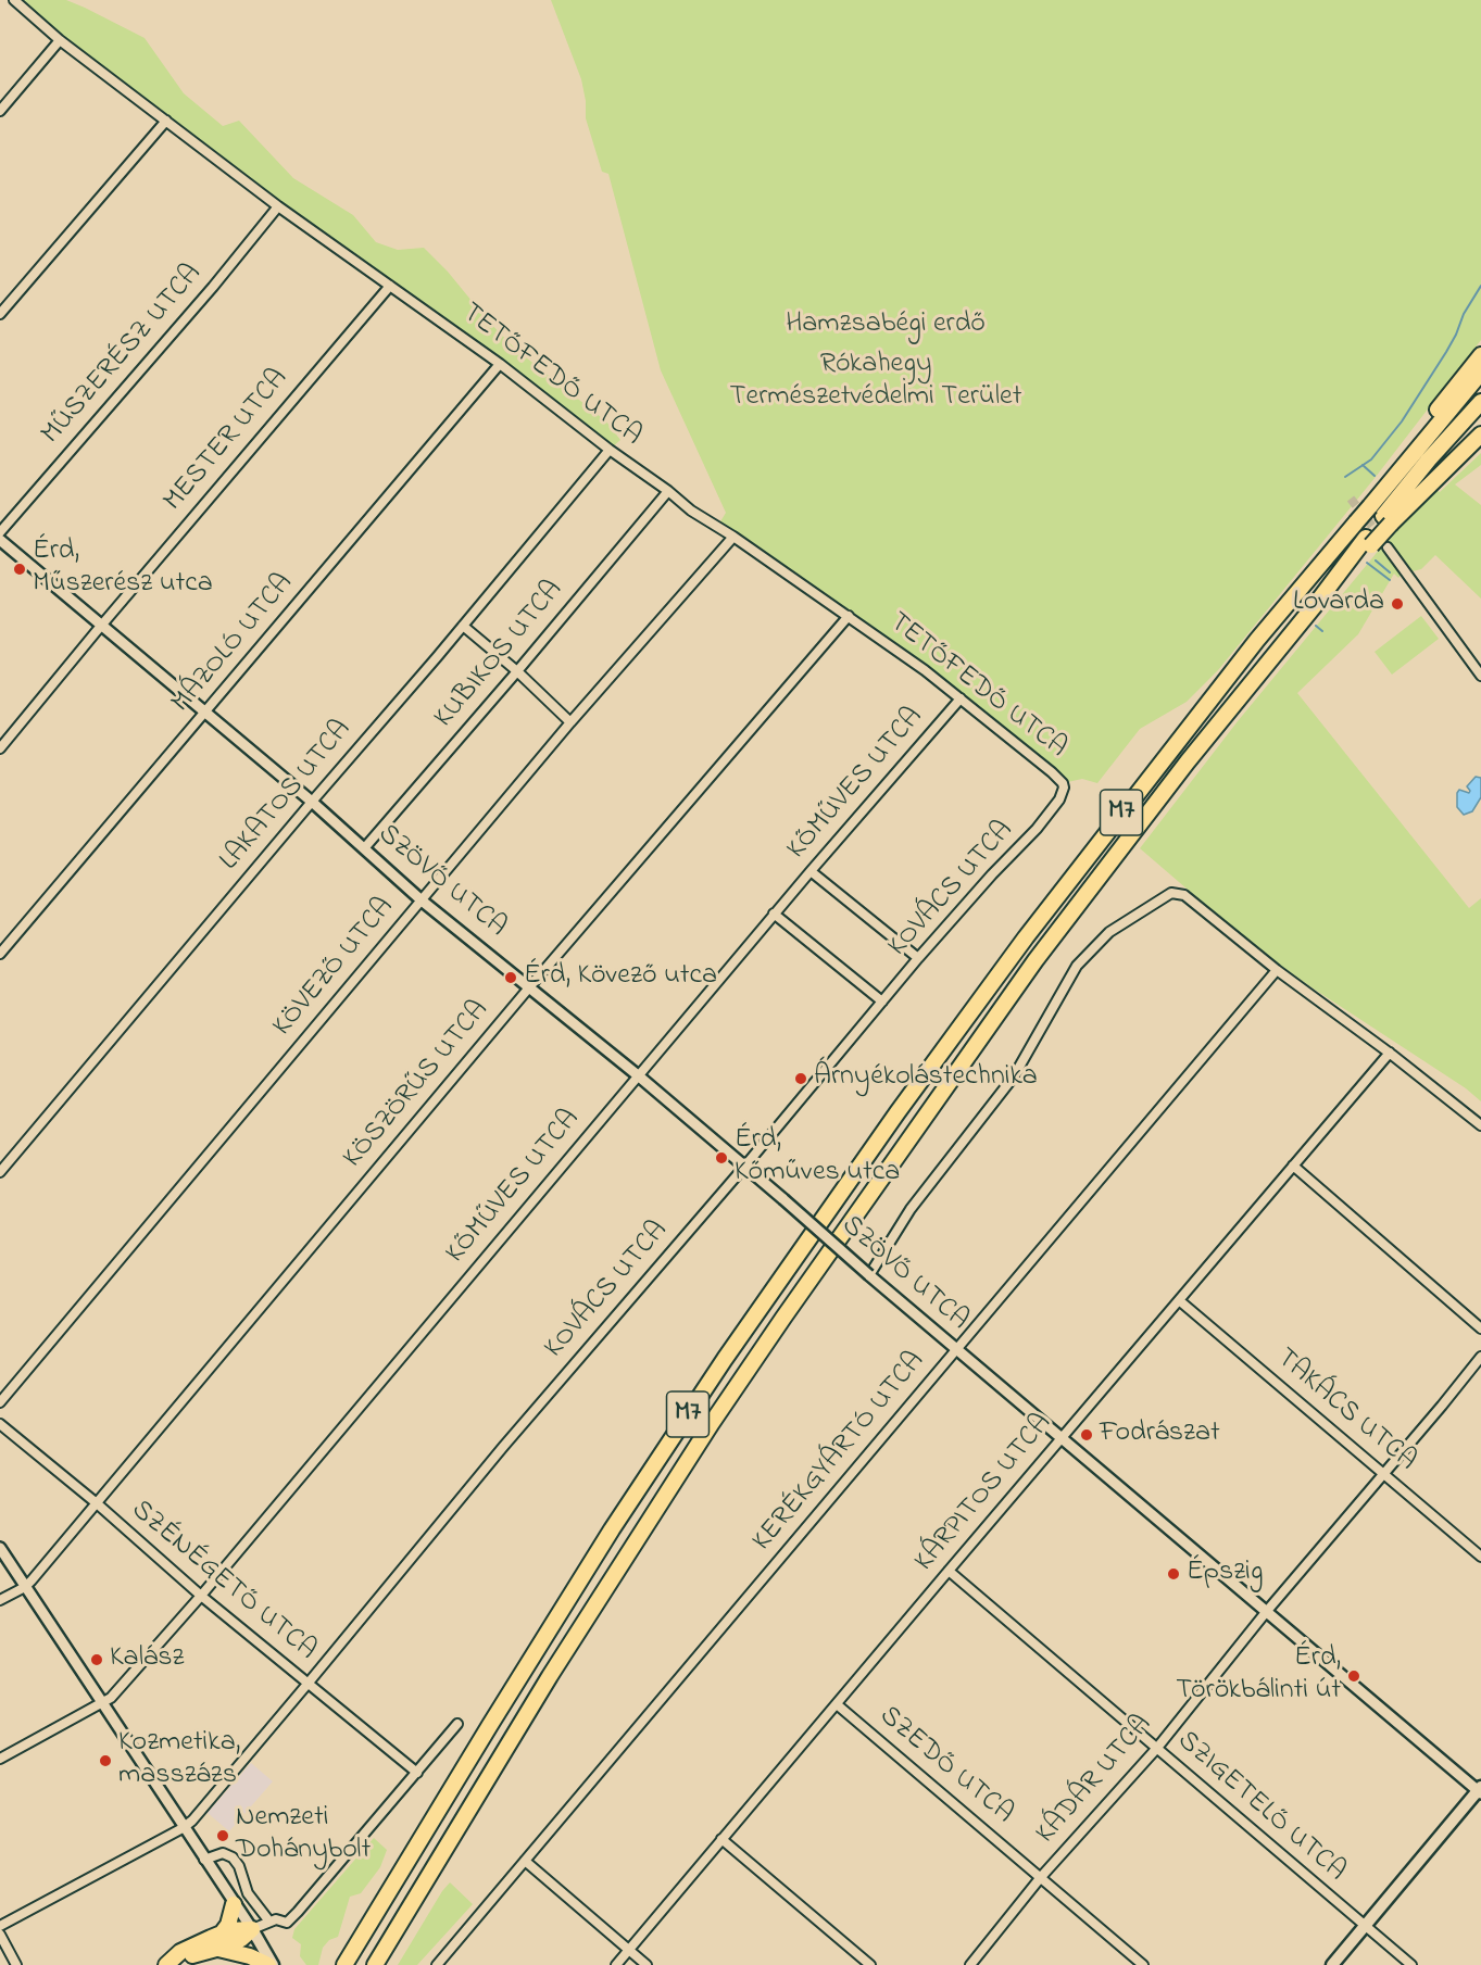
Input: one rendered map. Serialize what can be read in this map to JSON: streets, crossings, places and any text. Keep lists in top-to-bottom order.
{
  "streets": {
    "highway": ["M7"],
    "street": [
      "MŰSZERÉSZ UTCA",
      "TETŐFEDŐ UTCA",
      "MESTER UTCA",
      "MÁZOLÓ UTCA",
      "KUBIKOS UTCA",
      "KŐMŰVES UTCA",
      "LAKATOS UTCA",
      "SZÖVŐ UTCA",
      "KOVÁCS UTCA",
      "KÖVEZŐ UTCA",
      "KÖSZÖRŰS UTCA",
      "TAKÁCS UTCA",
      "KERÉKGYÁRTÓ UTCA",
      "KÁRPITOS UTCA",
      "SZÉNÉGETŐ UTCA",
      "SZEDŐ UTCA",
      "KÁDÁR UTCA",
      "SZIGETELŐ UTCA"
    ]
  },
  "crossings": [
    ["MŰSZERÉSZ UTCA", "TETŐFEDŐ UTCA"],
    ["TETŐFEDŐ UTCA", "MESTER UTCA"],
    ["TETŐFEDŐ UTCA", "MÁZOLÓ UTCA"],
    ["TETŐFEDŐ UTCA", "KUBIKOS UTCA"],
    ["TETŐFEDŐ UTCA", "KŐMŰVES UTCA"],
    ["TETŐFEDŐ UTCA", "LAKATOS UTCA"],
    ["TETŐFEDŐ UTCA", "KOVÁCS UTCA"],
    ["TETŐFEDŐ UTCA", "KÖVEZŐ UTCA"],
    ["TETŐFEDŐ UTCA", "KÖSZÖRŰS UTCA"],
    ["MESTER UTCA", "SZÖVŐ UTCA"],
    ["MÁZOLÓ UTCA", "SZÖVŐ UTCA"],
    ["KUBIKOS UTCA", "SZÖVŐ UTCA"],
    ["KŐMŰVES UTCA", "SZÖVŐ UTCA"],
    ["KŐMŰVES UTCA", "SZÉNÉGETŐ UTCA"],
    ["LAKATOS UTCA", "SZÖVŐ UTCA"],
    ["SZÖVŐ UTCA", "KOVÁCS UTCA"],
    ["SZÖVŐ UTCA", "KÖVEZŐ UTCA"],
    ["SZÖVŐ UTCA", "KÖSZÖRŰS UTCA"],
    ["SZÖVŐ UTCA", "KERÉKGYÁRTÓ UTCA"],
    ["SZÖVŐ UTCA", "KÁRPITOS UTCA"],
    ["SZÖVŐ UTCA", "KÁDÁR UTCA"],
    ["KOVÁCS UTCA", "SZÉNÉGETŐ UTCA"],
    ["KÖSZÖRŰS UTCA", "SZÉNÉGETŐ UTCA"],
    ["TAKÁCS UTCA", "KÁRPITOS UTCA"],
    ["TAKÁCS UTCA", "KÁDÁR UTCA"],
    ["KÁRPITOS UTCA", "SZEDŐ UTCA"],
    ["KÁRPITOS UTCA", "SZIGETELŐ UTCA"],
    ["SZEDŐ UTCA", "KÁDÁR UTCA"],
    ["KÁDÁR UTCA", "SZIGETELŐ UTCA"]
  ],
  "parks": ["Hamzsabégi erdő", "Rókahegy Természetvédelmi Terület"],
  "places": [
    "Érd, Műszerész utca",
    "Lovarda",
    "Érd, Kövező utca",
    "Árnyékolástechnika",
    "Érd, Kőműves utca",
    "Fodrászat",
    "Épszig",
    "Kalász",
    "Érd, Törökbálinti út",
    "Kozmetika, masszázs",
    "Nemzeti Dohánybolt"
  ]
}
